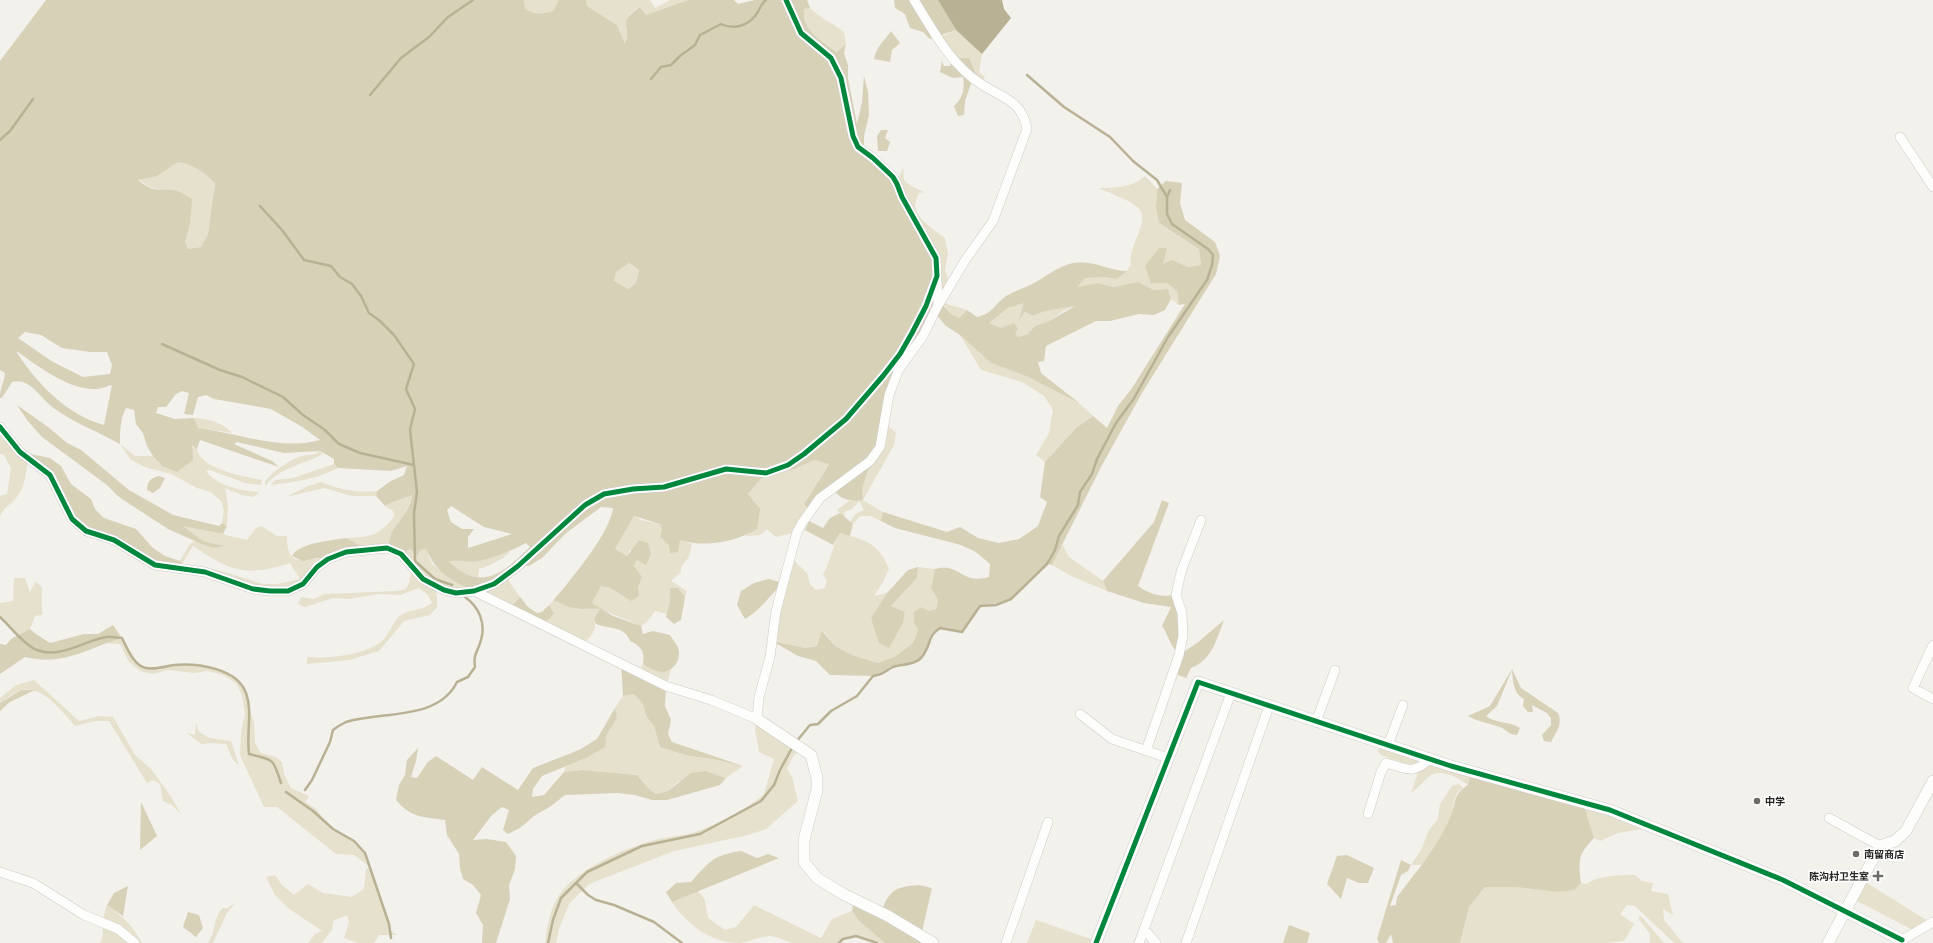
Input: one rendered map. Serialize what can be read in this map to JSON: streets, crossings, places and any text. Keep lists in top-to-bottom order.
{
  "places": {
    "other": ["中学", "南留商店"],
    "health": ["陈沟村卫生室"]
  }
}
